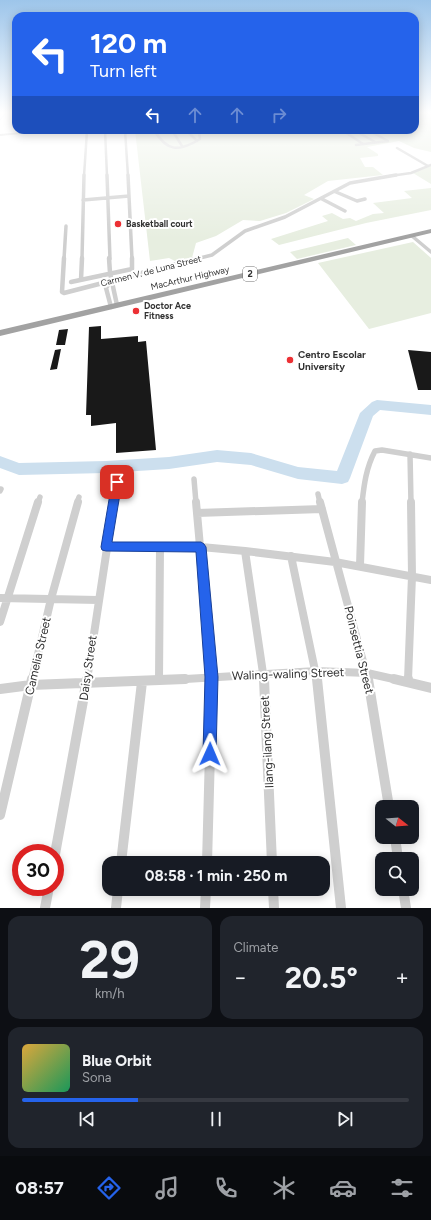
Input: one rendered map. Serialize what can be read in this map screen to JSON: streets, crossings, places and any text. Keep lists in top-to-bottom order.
{
  "streets": {
    "highway": ["2", "MacArthur Highway"],
    "street": [
      "Carmen V. de Luna Street",
      "Poinsettia Street",
      "Camelia Street",
      "Daisy Street",
      "Waling-waling Street",
      "Ilang-ilang Street"
    ]
  },
  "crossings": [
    ["Poinsettia Street", "Waling-waling Street"],
    ["Camelia Street", "Waling-waling Street"],
    ["Daisy Street", "Waling-waling Street"],
    ["Waling-waling Street", "Ilang-ilang Street"]
  ],
  "places": ["Basketball court", "Doctor Ace Fitness", "Centro Escolar University"],
  "north": "right",
  "page": {
    "turn": ["120 m", "Turn left"],
    "limit": "30",
    "trip": "08:58 · 1 min · 250 m",
    "tile": [
      ["29", "km/h"],
      "Climate"
    ],
    "heat": ["−", "20.5°", "+"],
    "song": ["Blue Orbit", "Sona"],
    "tabs": "08:57"
  }
}
